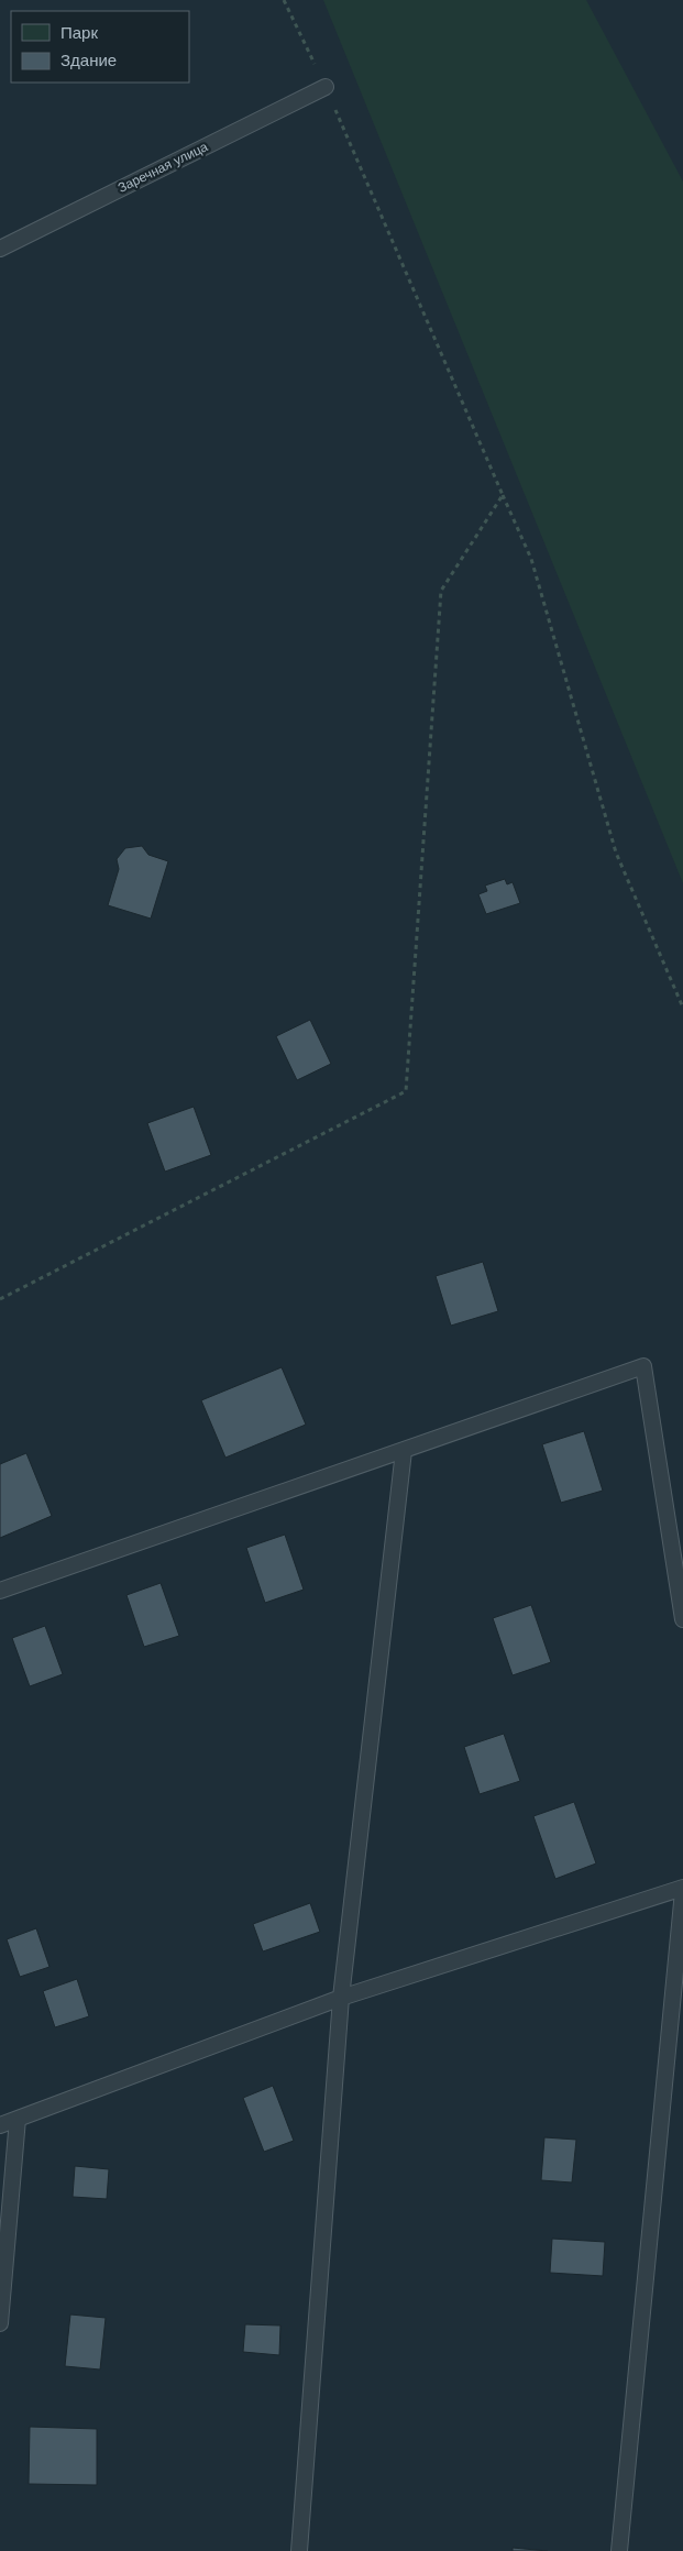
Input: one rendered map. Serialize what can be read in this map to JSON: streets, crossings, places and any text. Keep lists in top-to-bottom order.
{
  "streets": {
    "lane": ["Заречная улица"]
  },
  "legend": ["Парк", "Здание"]
}
